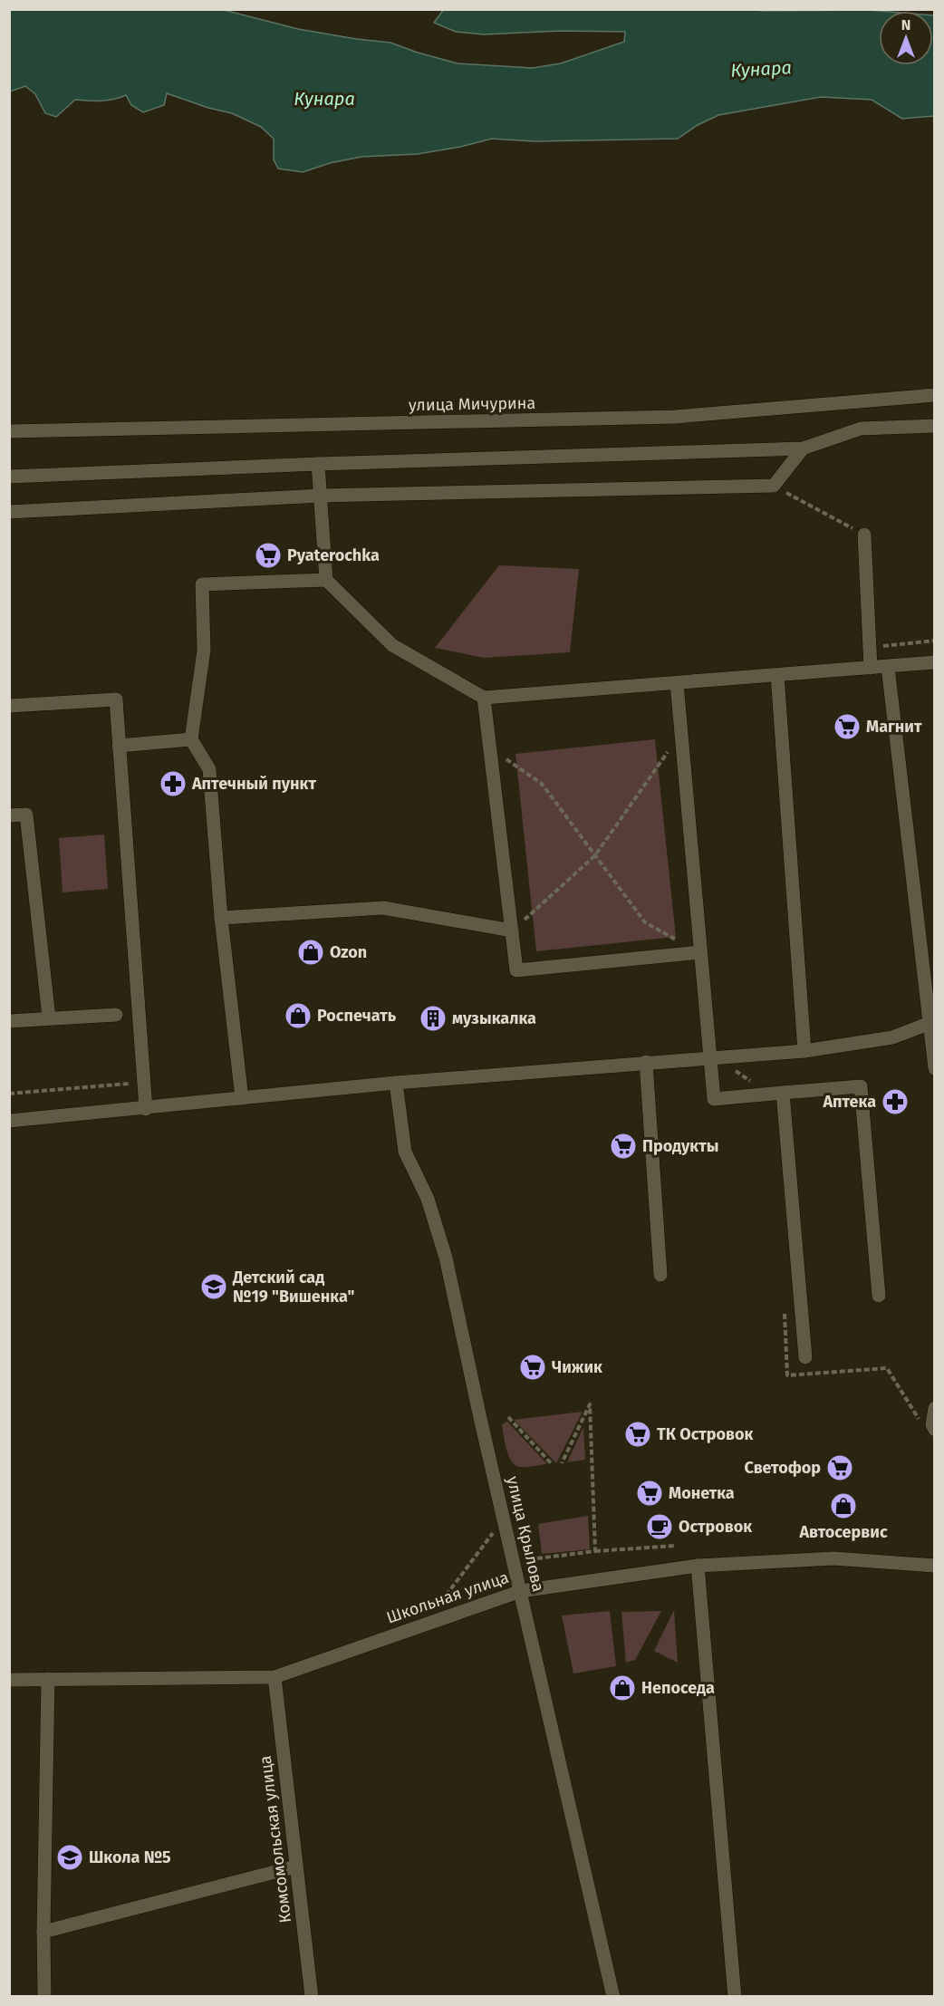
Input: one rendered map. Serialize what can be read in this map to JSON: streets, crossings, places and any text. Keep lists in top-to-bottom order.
{
  "streets": {
    "street": [
      "улица Мичурина",
      "улица Крылова",
      "Школьная улица",
      "Комсомольская улица"
    ]
  },
  "crossings": [
    ["улица Крылова", "Школьная улица"],
    ["Школьная улица", "Комсомольская улица"]
  ],
  "water": ["Кунара"],
  "places": {
    "supermarket": [
      "Pyaterochka",
      "Магнит",
      "Продукты",
      "Чижик",
      "ТК Островок",
      "Светофор",
      "Монетка"
    ],
    "pharmacy": ["Аптечный пункт", "Аптека"],
    "shop": [
      "Ozon",
      "Роспечать",
      "Автосервис",
      "Непоседа"
    ],
    "building": ["музыкалка"],
    "school or university": ["Детский сад №19 \"Вишенка\"", "Школа №5"],
    "cafe": ["Островок"]
  },
  "north": "top"
}
